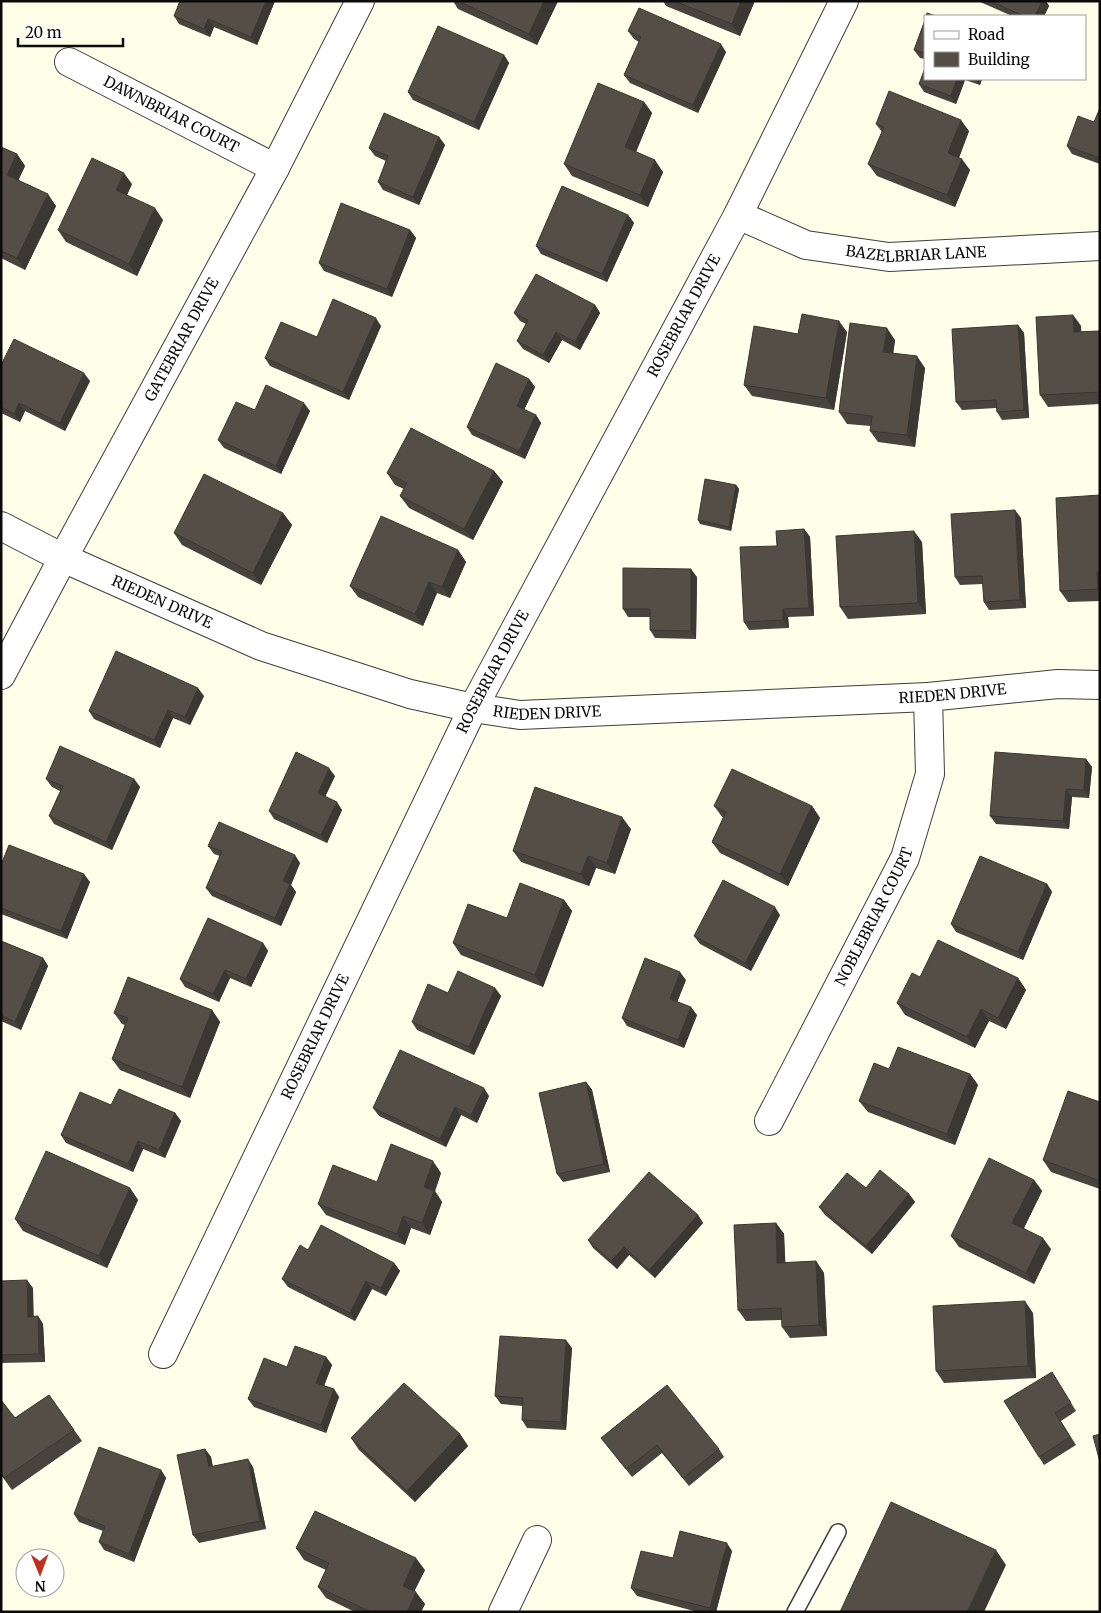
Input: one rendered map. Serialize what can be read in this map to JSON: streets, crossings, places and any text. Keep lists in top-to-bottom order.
{
  "streets": {
    "street": [
      "DAWNBRIAR COURT",
      "BAZELBRIAR LANE",
      "ROSEBRIAR DRIVE",
      "GATEBRIAR DRIVE",
      "RIEDEN DRIVE",
      "NOBLEBRIAR COURT"
    ]
  },
  "crossings": [
    ["DAWNBRIAR COURT", "GATEBRIAR DRIVE"],
    ["BAZELBRIAR LANE", "ROSEBRIAR DRIVE"],
    ["ROSEBRIAR DRIVE", "RIEDEN DRIVE"],
    ["GATEBRIAR DRIVE", "RIEDEN DRIVE"],
    ["RIEDEN DRIVE", "NOBLEBRIAR COURT"]
  ],
  "legend": ["Road", "Building"],
  "scale_bar": "20 m",
  "north": "bottom"
}
